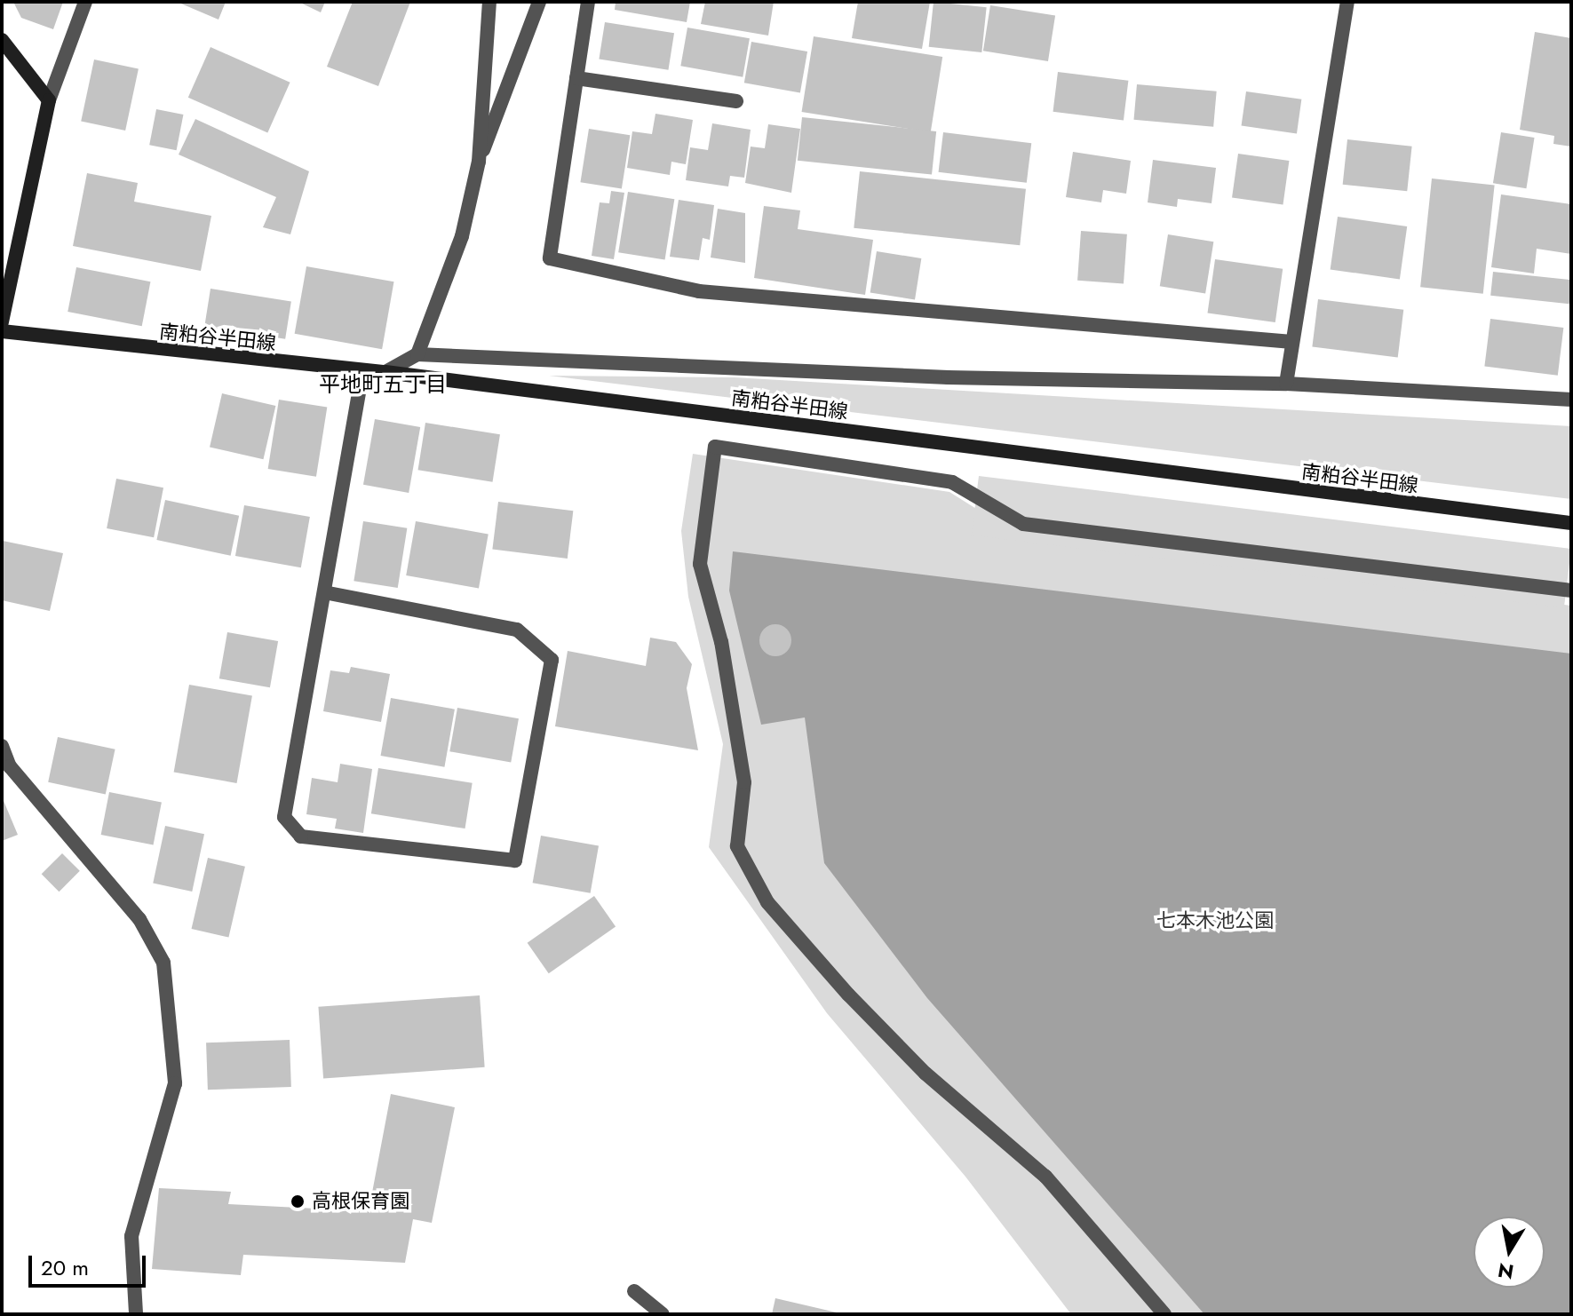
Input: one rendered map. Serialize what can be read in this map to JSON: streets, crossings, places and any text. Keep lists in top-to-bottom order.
{
  "streets": {
    "main road": ["南粕谷半田線"]
  },
  "districts": ["平地町五丁目"],
  "parks": ["七本木池公園"],
  "places": ["高根保育園"],
  "scale_bar": "20 m",
  "north": "bottom"
}
